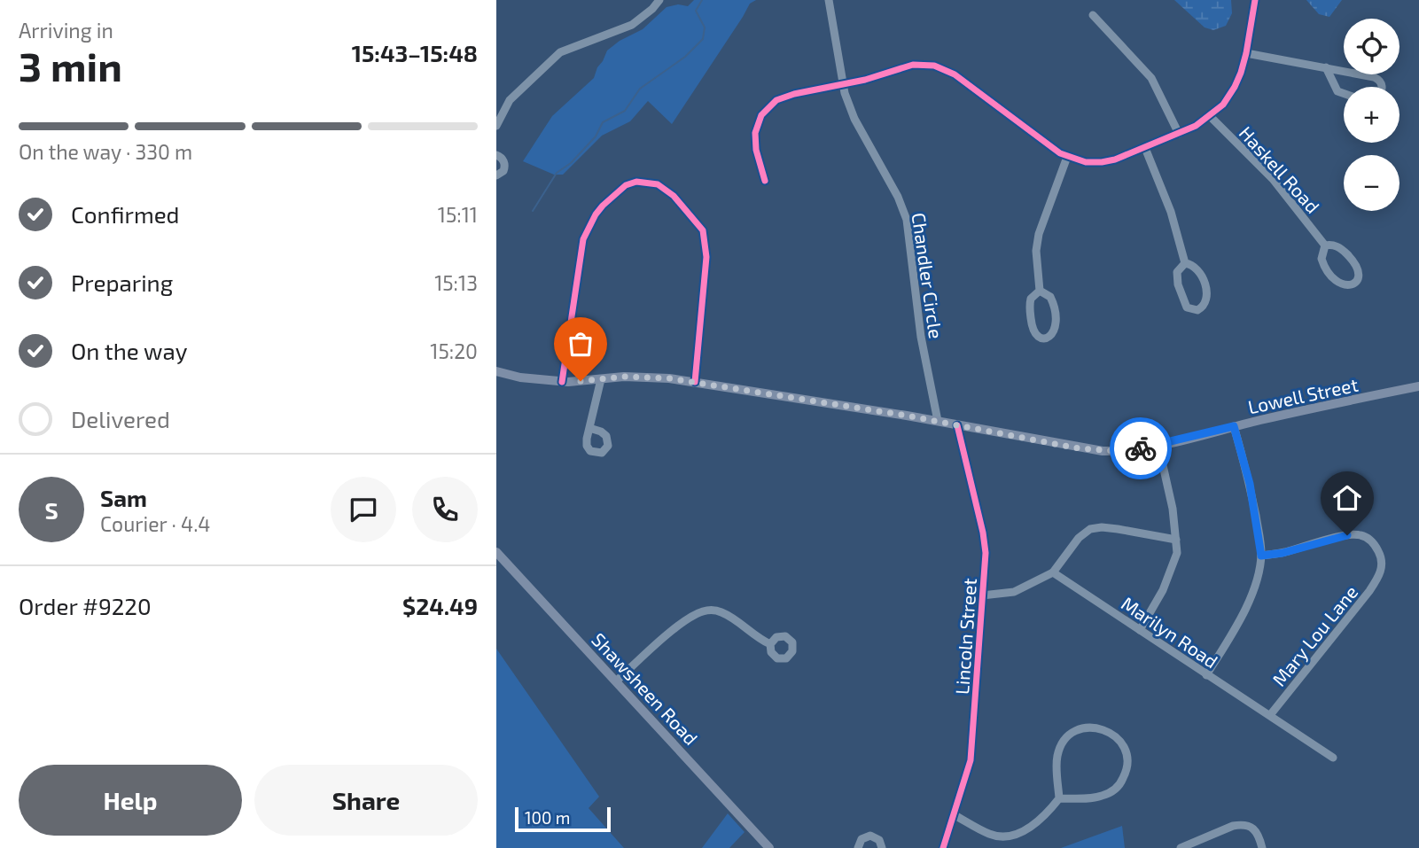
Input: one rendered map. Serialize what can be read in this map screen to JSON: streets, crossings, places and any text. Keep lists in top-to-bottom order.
{
  "streets": {
    "main road": ["Lowell Street", "Shawsheen Road"],
    "street": [
      "Haskell Road",
      "Chandler Circle",
      "Marilyn Road",
      "Mary Lou Lane",
      "Lincoln Street"
    ]
  },
  "crossings": [
    ["Chandler Circle", "Lowell Street"],
    ["Lowell Street", "Lincoln Street"],
    ["Marilyn Road", "Mary Lou Lane"]
  ],
  "scale_bar": "100 m",
  "page": {
    "heading": ["3 min", "Arriving in", "15:43–15:48"],
    "panel": [
      "Sam",
      "Courier · 4.4",
      "Order #9220",
      "$24.49"
    ],
    "map_buttons": ["+", "−"],
    "bar": "On the way · 330 m",
    "list": [
      ["Confirmed", "15:11"],
      ["Preparing", "15:13"],
      ["On the way", "15:20"],
      "Delivered"
    ],
    "round": "S",
    "buttons": ["Help", "Share"],
    "scale": "100 m"
  }
}
